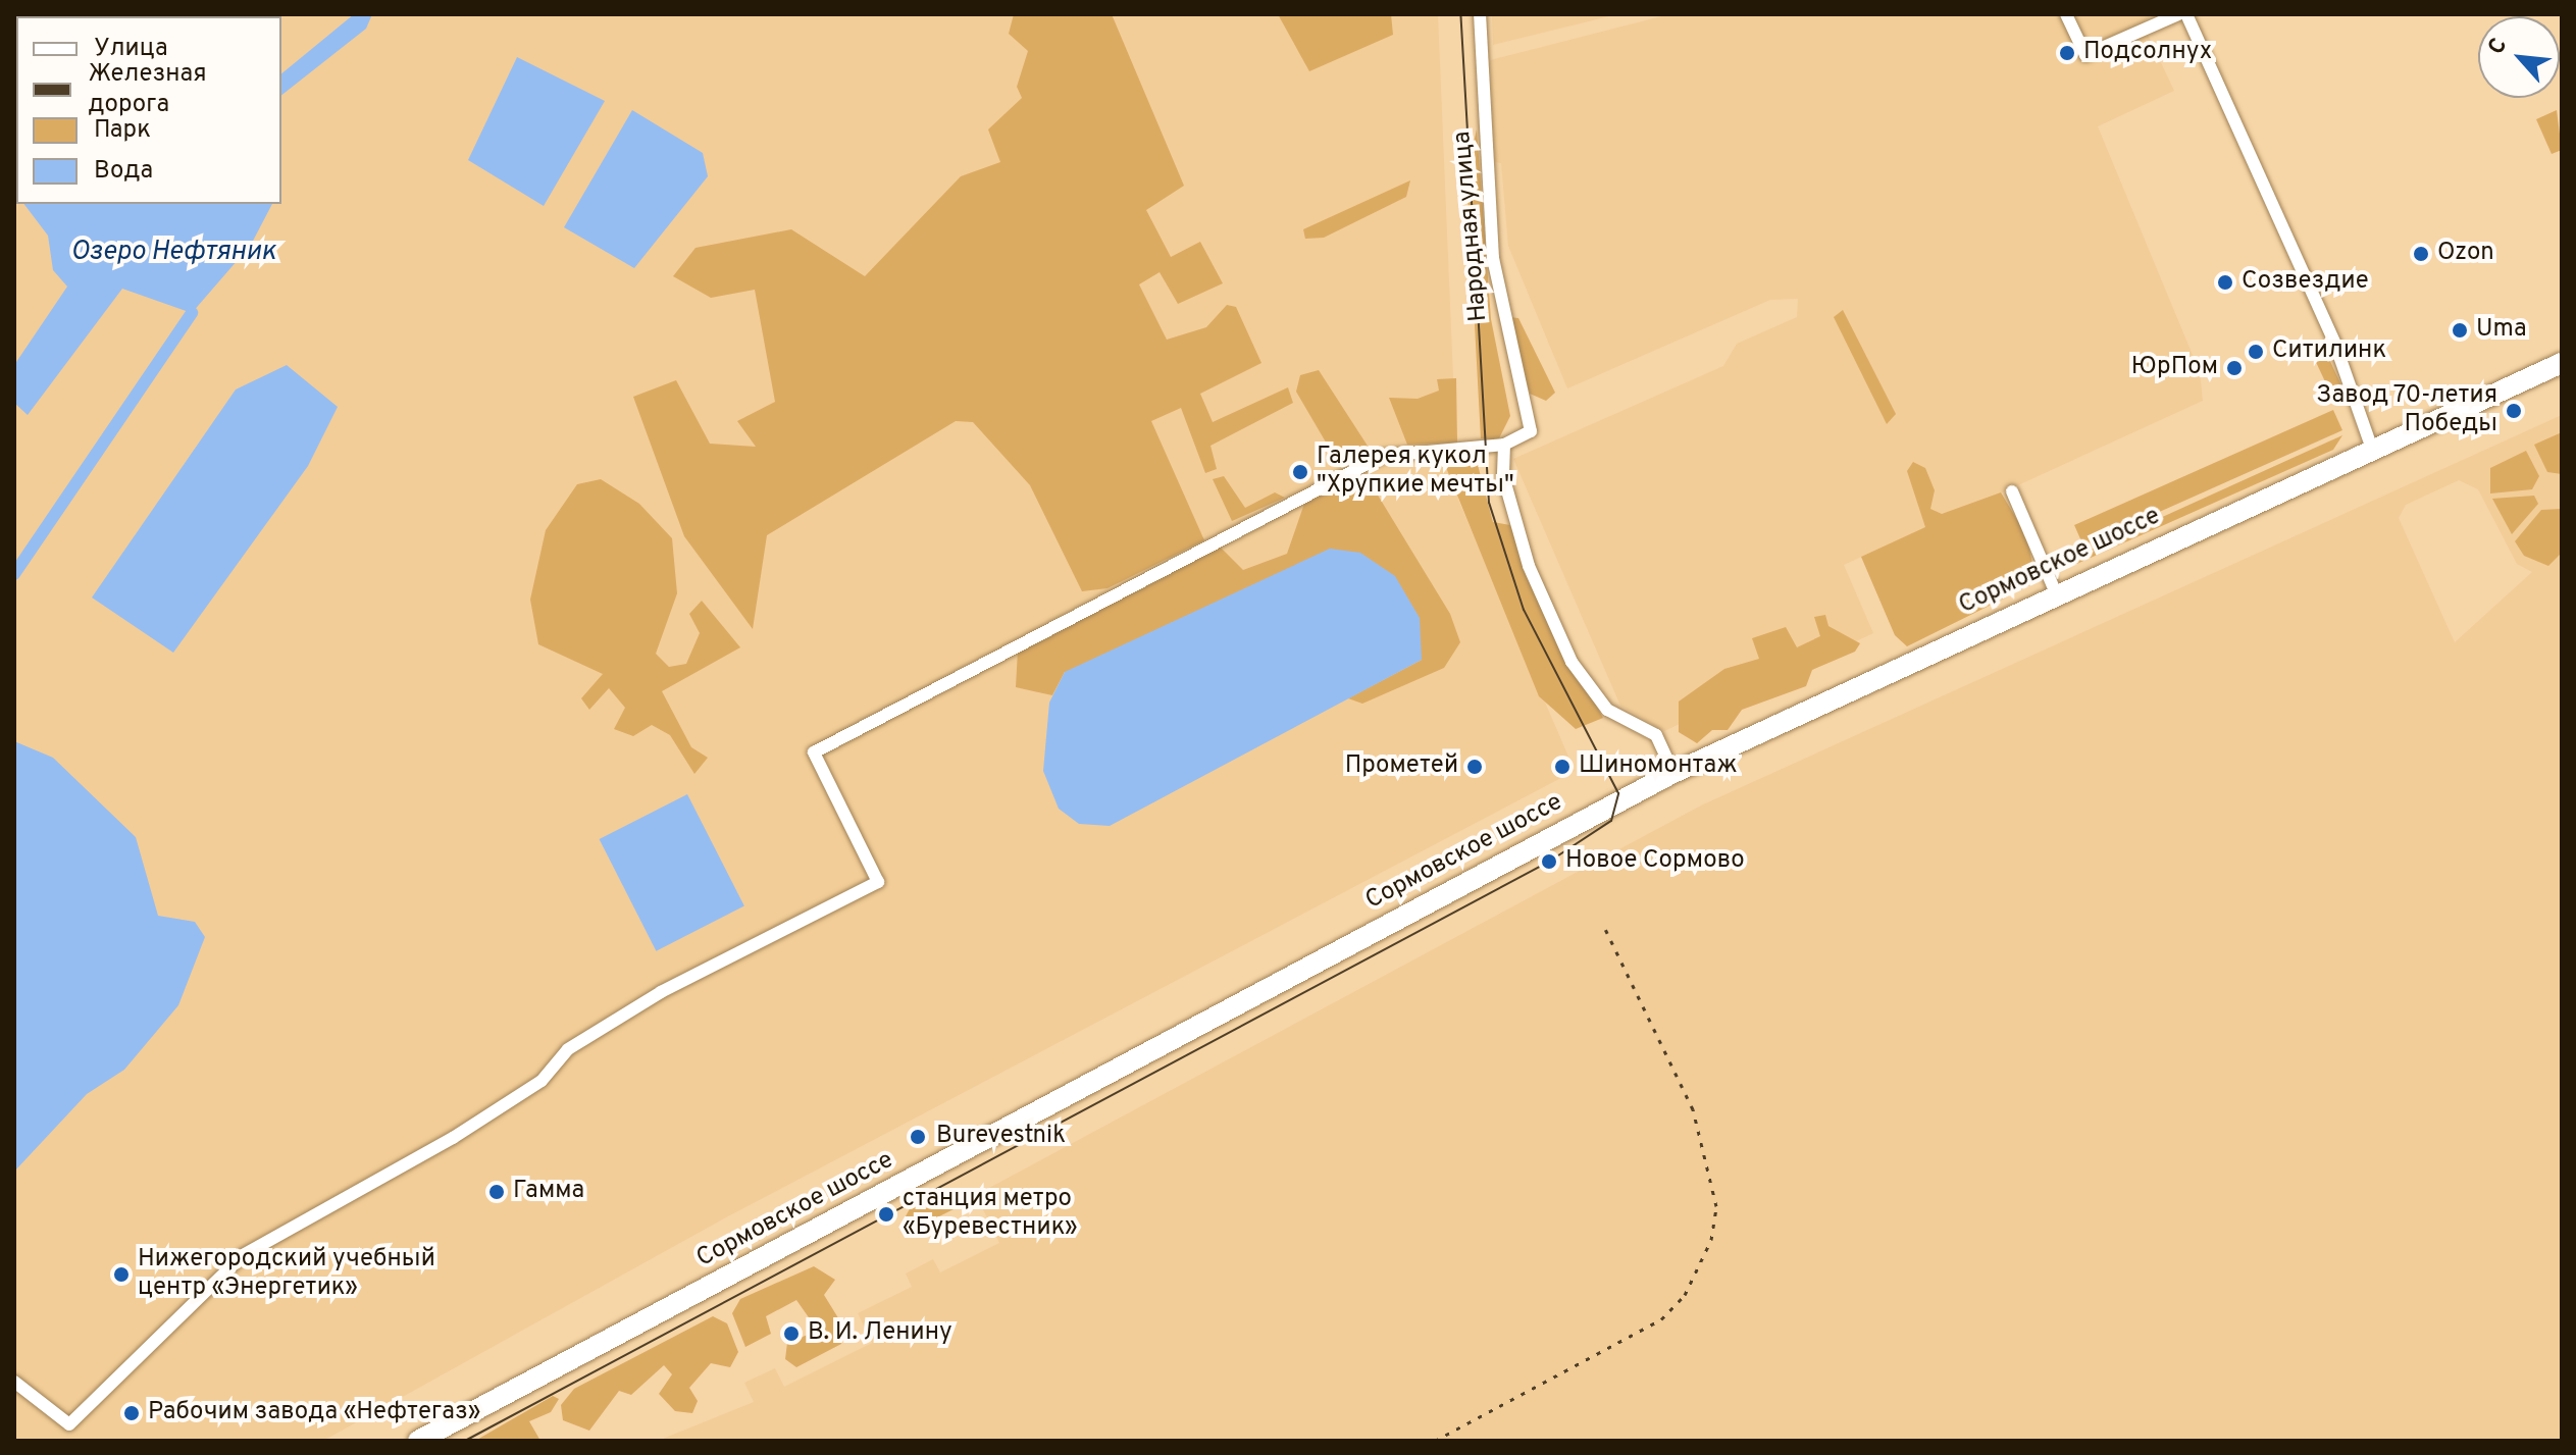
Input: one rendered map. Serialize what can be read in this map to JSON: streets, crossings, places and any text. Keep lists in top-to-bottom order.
{
  "streets": {
    "main road": ["Сормовское шоссе"],
    "street": ["Народная улица"]
  },
  "water": ["Озеро Нефтяник"],
  "places": [
    "Подсолнух",
    "Ozon",
    "Созвездие",
    "Uma",
    "Ситилинк",
    "ЮрПом",
    "Завод 70-летия Победы",
    "Галерея кукол \"Хрупкие мечты\"",
    "Прометей",
    "Шиномонтаж",
    "Новое Сормово",
    "Burevestnik",
    "Гамма",
    "станция метро «Буревестник»",
    "Нижегородский учебный центр «Энергетик»",
    "В. И. Ленину",
    "Рабочим завода «Нефтегаз»"
  ],
  "legend": [
    "Улица",
    "Железная дорога",
    "Парк",
    "Вода"
  ],
  "north": "top left"
}
